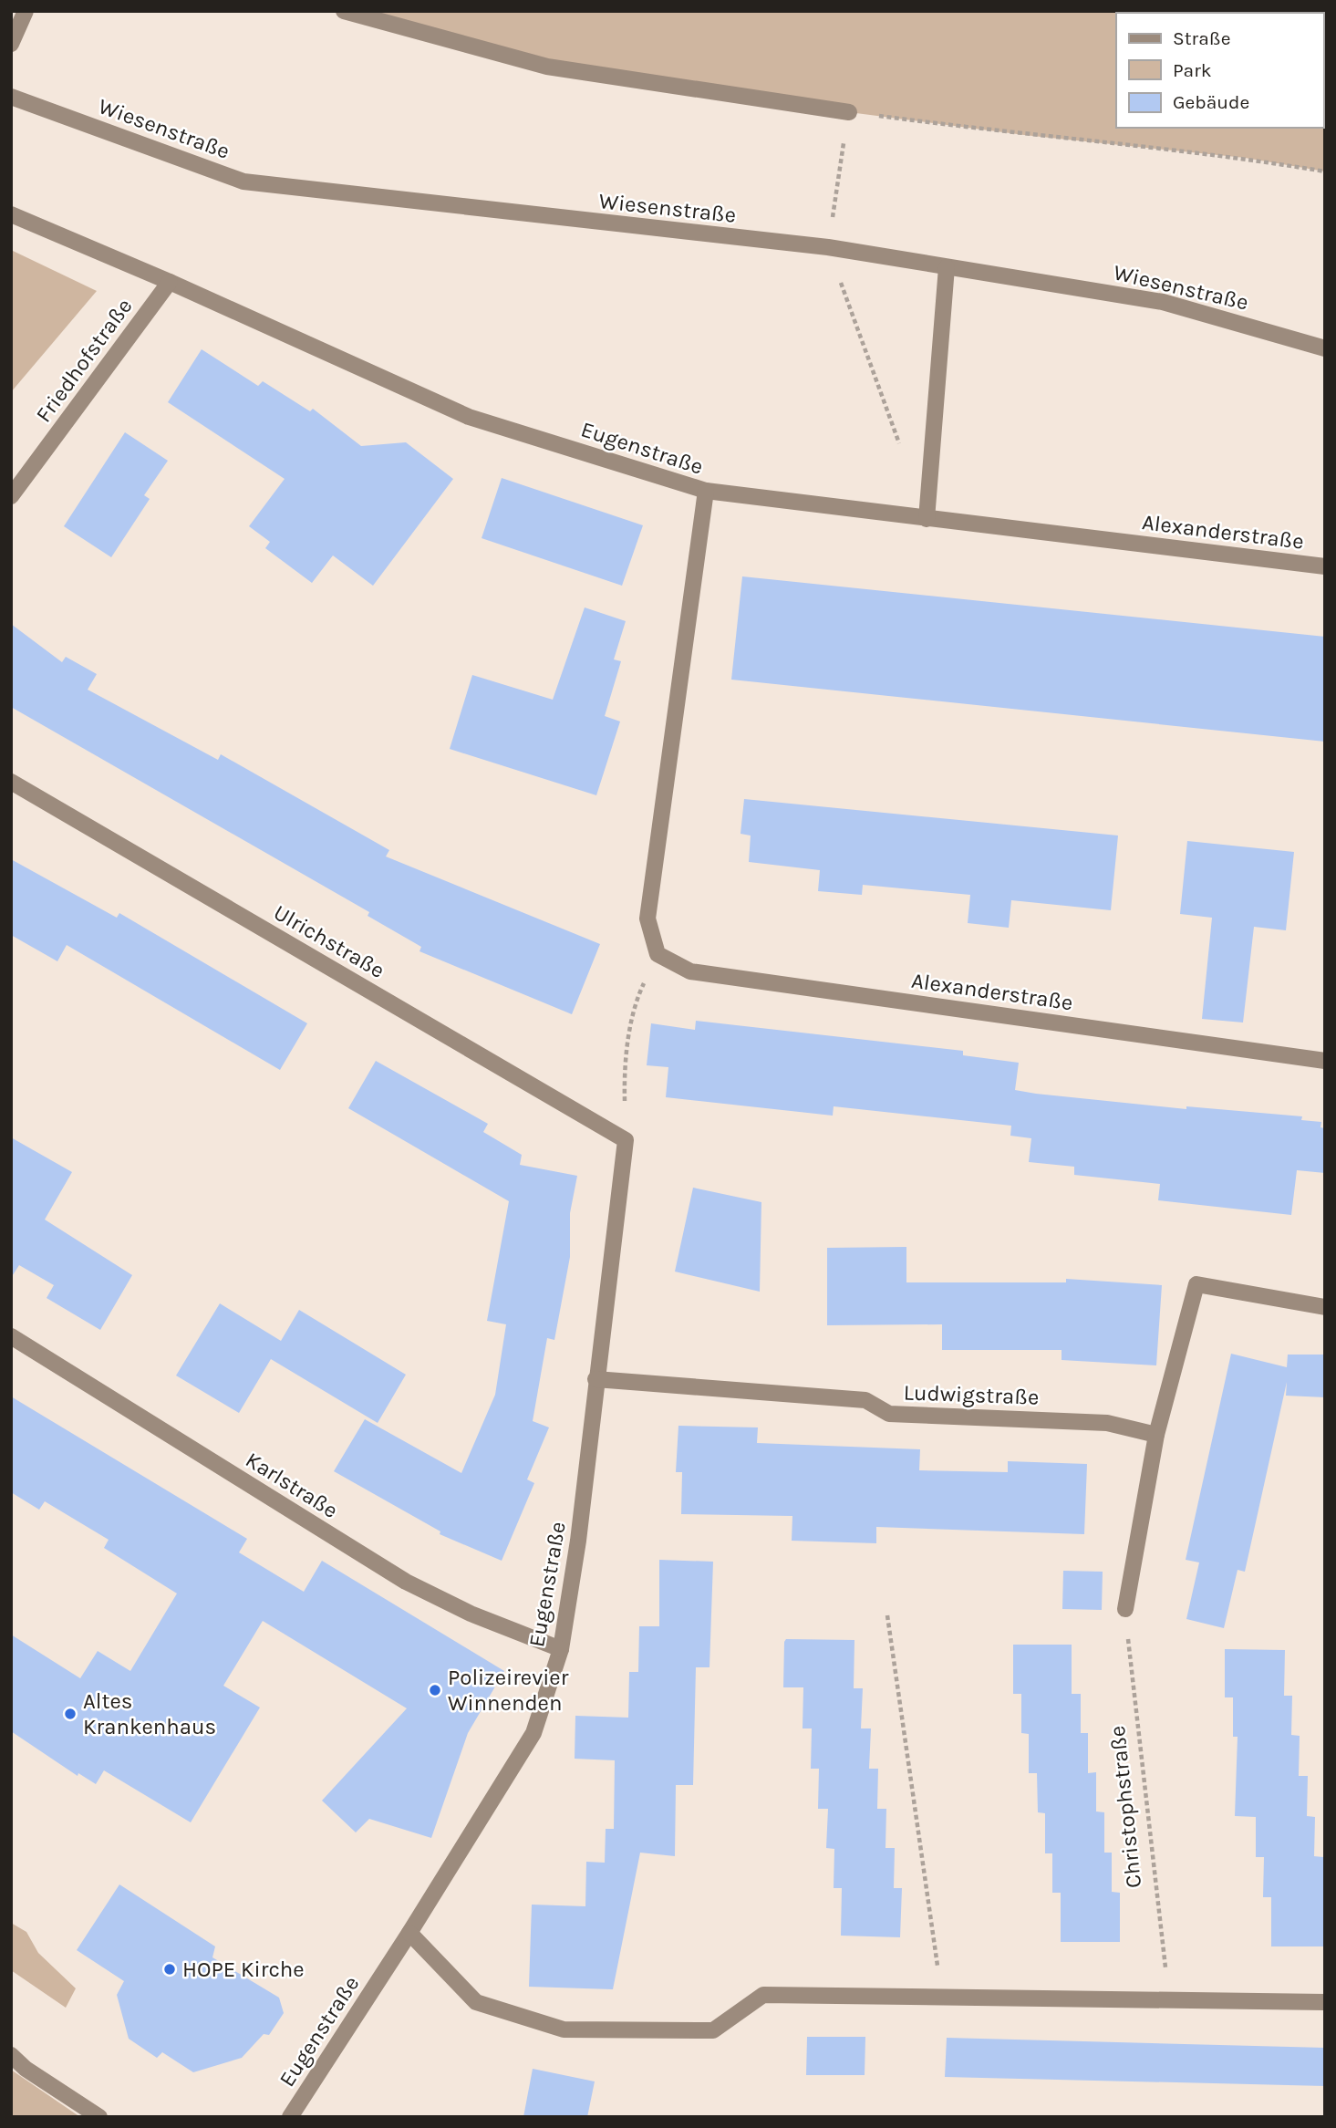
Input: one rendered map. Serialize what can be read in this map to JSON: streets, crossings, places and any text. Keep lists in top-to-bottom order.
{
  "streets": {
    "street": [
      "Wiesenstraße",
      "Friedhofstraße",
      "Eugenstraße",
      "Alexanderstraße",
      "Ulrichstraße",
      "Ludwigstraße",
      "Karlstraße"
    ],
    "path": ["Christophstraße"]
  },
  "crossings": [
    ["Friedhofstraße", "Eugenstraße"],
    ["Eugenstraße", "Alexanderstraße"],
    ["Eugenstraße", "Ulrichstraße"],
    ["Eugenstraße", "Ludwigstraße"],
    ["Eugenstraße", "Karlstraße"]
  ],
  "places": ["Polizeirevier Winnenden", "Altes Krankenhaus", "HOPE Kirche"],
  "legend": ["Straße", "Park", "Gebäude"]
}
